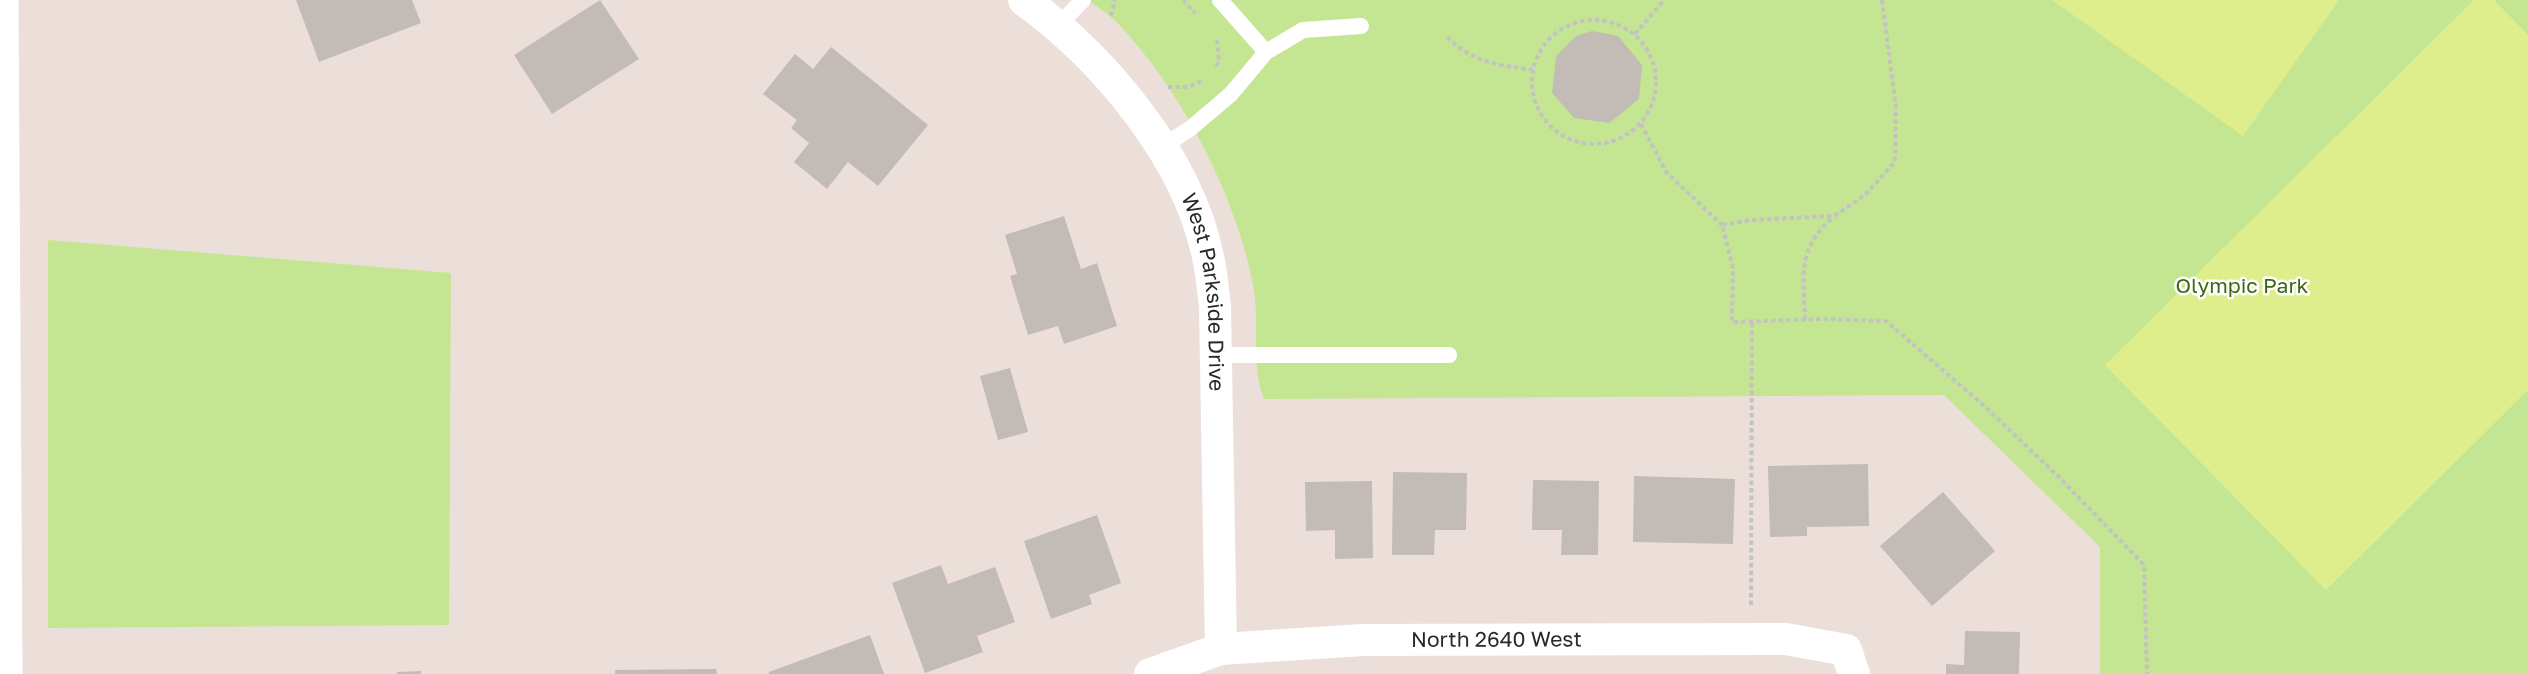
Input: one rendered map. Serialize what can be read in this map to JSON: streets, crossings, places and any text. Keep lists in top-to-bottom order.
{
  "streets": {
    "street": ["West Parkside Drive", "North 2640 West"]
  },
  "crossings": [
    ["West Parkside Drive", "North 2640 West"]
  ],
  "parks": ["Olympic Park"]
}
